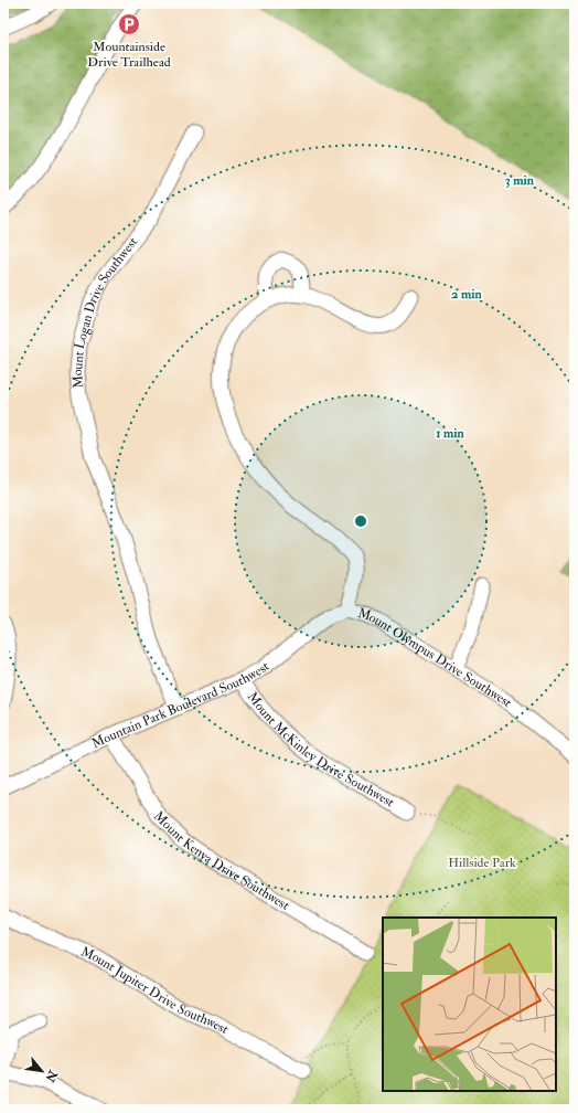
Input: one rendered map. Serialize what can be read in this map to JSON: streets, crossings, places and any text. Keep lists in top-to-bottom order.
{
  "streets": {
    "street": [
      "Mount Logan Drive Southwest",
      "Mount Olympus Drive Southwest",
      "Mountain Park Boulevard Southwest",
      "Mount McKinley Drive Southwest",
      "Mount Kenya Drive Southwest",
      "Mount Jupiter Drive Southwest"
    ]
  },
  "crossings": [
    ["Mount Logan Drive Southwest", "Mountain Park Boulevard Southwest"],
    ["Mount Olympus Drive Southwest", "Mountain Park Boulevard Southwest"],
    ["Mountain Park Boulevard Southwest", "Mount McKinley Drive Southwest"],
    ["Mountain Park Boulevard Southwest", "Mount Kenya Drive Southwest"]
  ],
  "parks": ["Hillside Park"],
  "places": {
    "parking": ["Mountainside Drive Trailhead"]
  },
  "north": "bottom right",
  "rings": ["3 min", "2 min", "1 min"]
}
